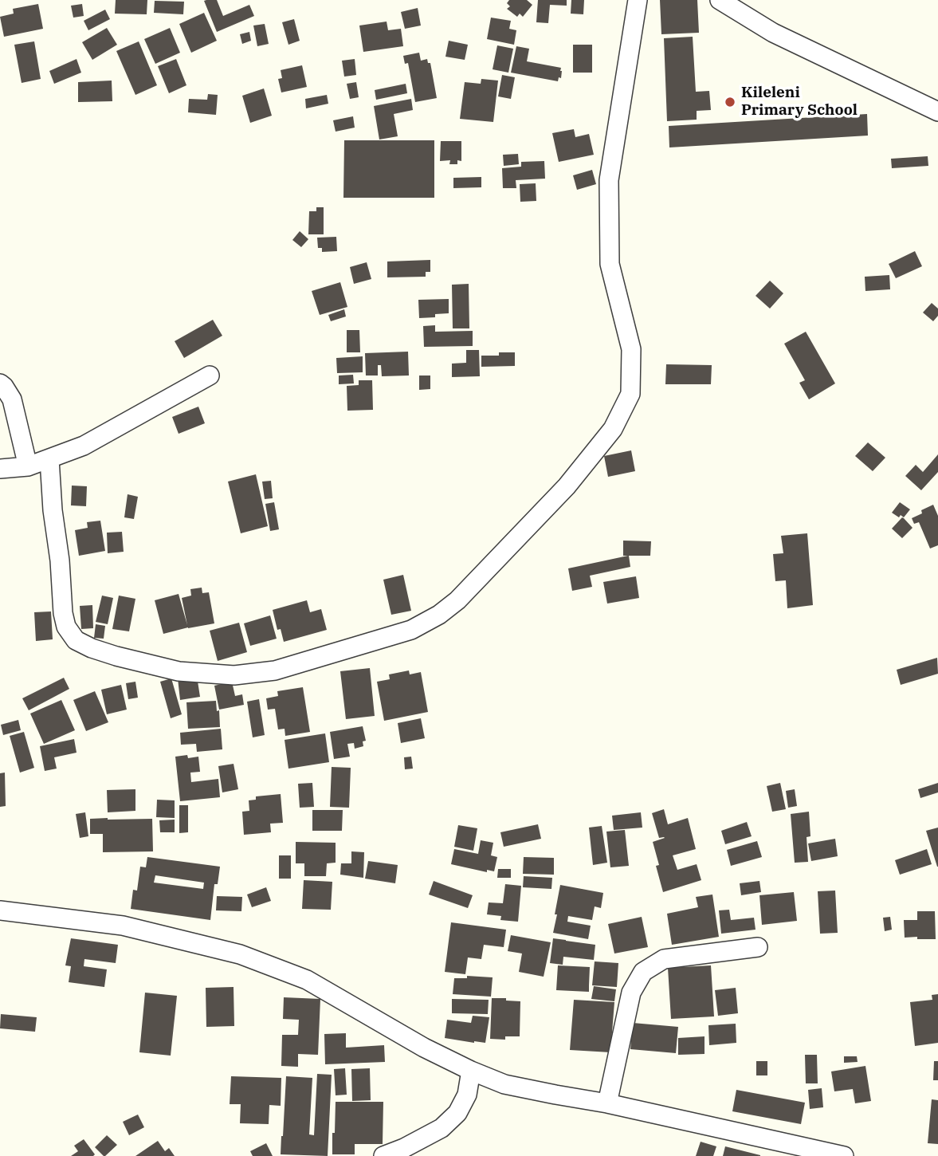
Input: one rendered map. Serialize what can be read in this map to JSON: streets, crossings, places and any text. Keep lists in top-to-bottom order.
{
  "places": ["Kileleni Primary School"]
}
